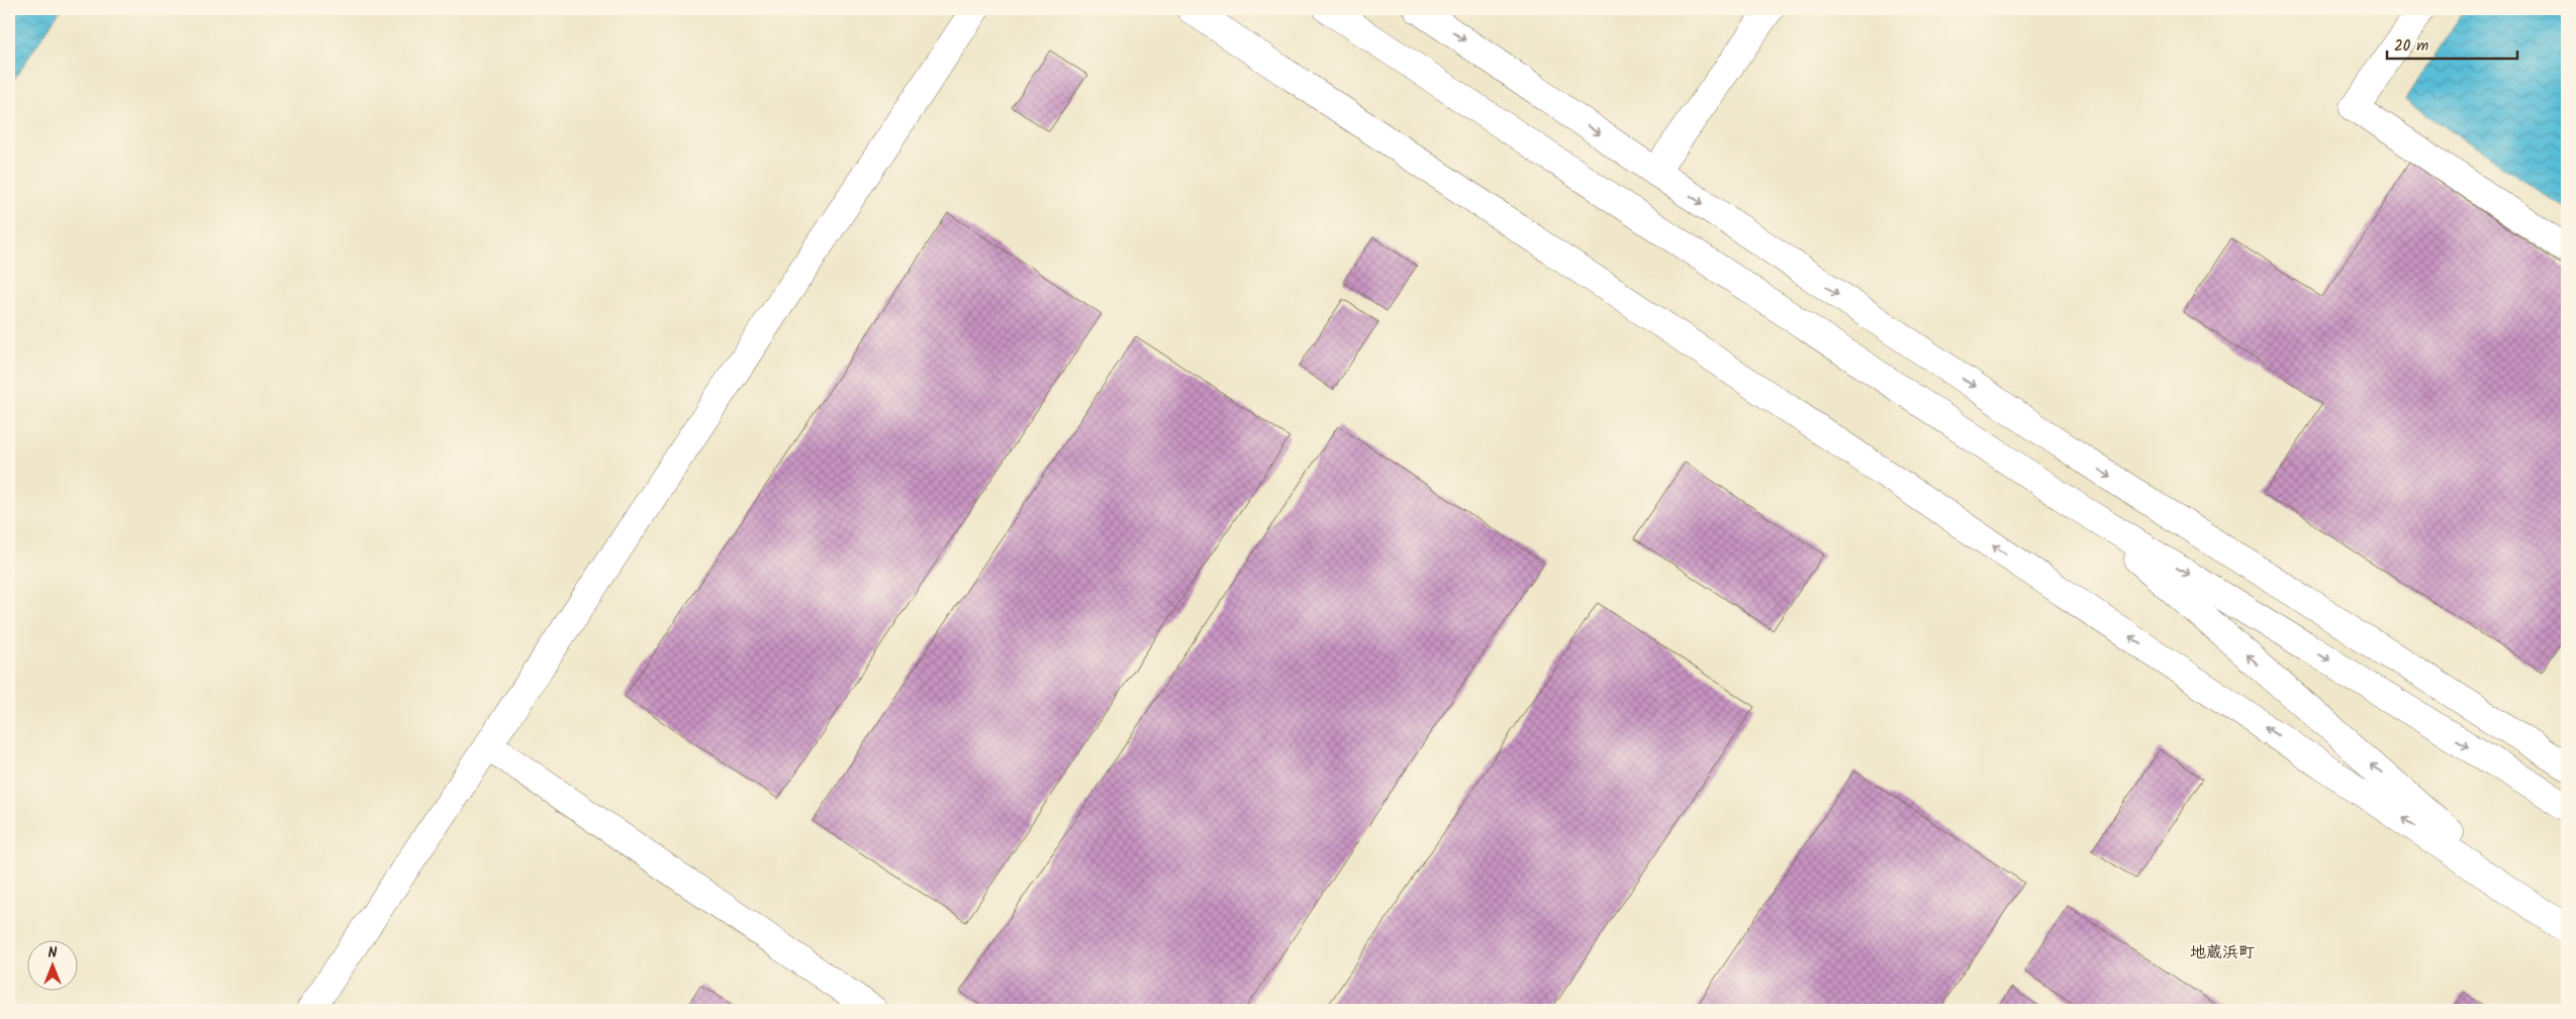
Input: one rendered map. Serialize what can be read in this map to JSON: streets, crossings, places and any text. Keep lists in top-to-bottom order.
{
  "districts": ["地蔵浜町"],
  "scale_bar": "20 m",
  "north": "top"
}
